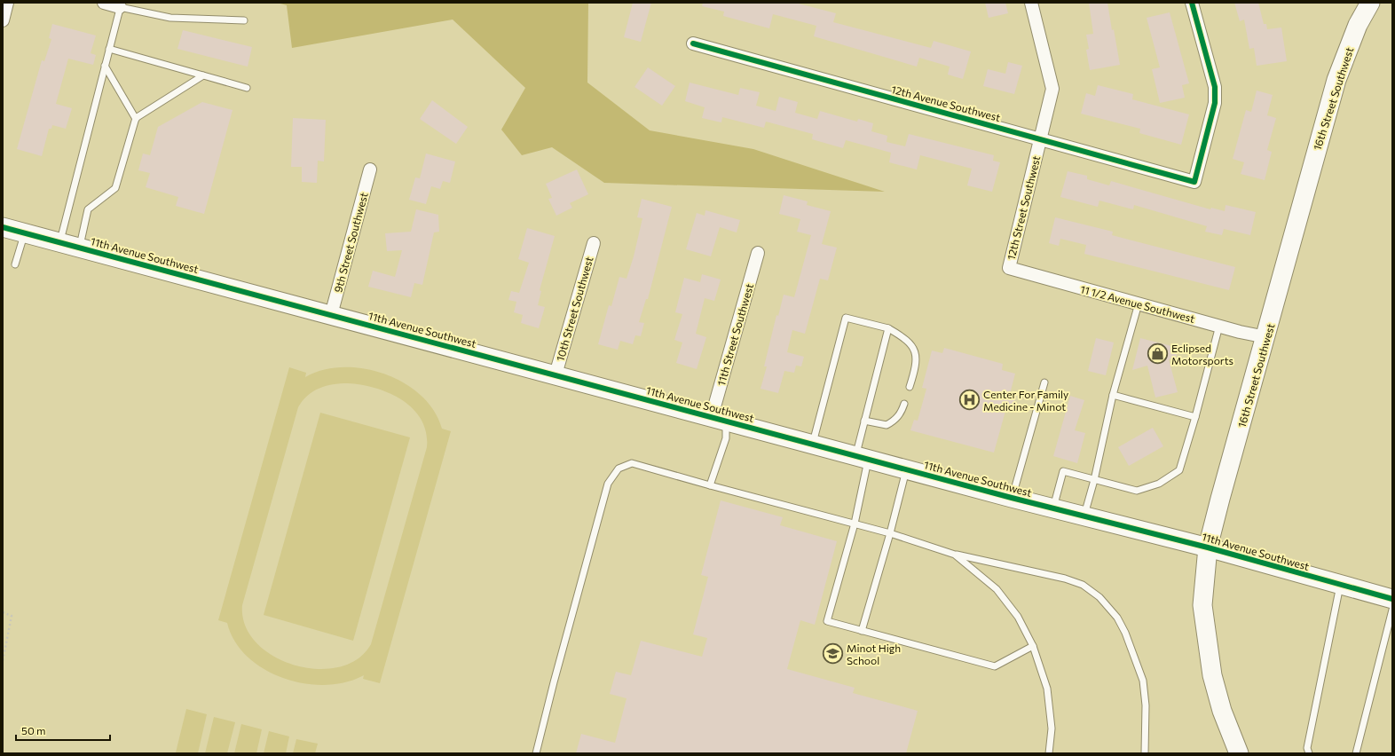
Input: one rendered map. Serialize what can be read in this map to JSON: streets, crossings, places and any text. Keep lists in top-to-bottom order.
{
  "streets": {
    "street": [
      "16th Street Southwest",
      "12th Avenue Southwest",
      "12th Street Southwest",
      "9th Street Southwest",
      "11th Avenue Southwest",
      "11 1/2 Avenue Southwest",
      "10th Street Southwest",
      "11th Street Southwest"
    ]
  },
  "crossings": [
    ["16th Street Southwest", "11th Avenue Southwest"],
    ["16th Street Southwest", "11 1/2 Avenue Southwest"],
    ["12th Avenue Southwest", "12th Street Southwest"],
    ["12th Street Southwest", "11 1/2 Avenue Southwest"],
    ["9th Street Southwest", "11th Avenue Southwest"],
    ["11th Avenue Southwest", "10th Street Southwest"],
    ["11th Avenue Southwest", "11th Street Southwest"]
  ],
  "places": {
    "shop": ["Eclipsed Motorsports"],
    "hospital": ["Center For Family Medicine - Minot"],
    "school or university": ["Minot High School"]
  },
  "scale_bar": "50 m"
}
